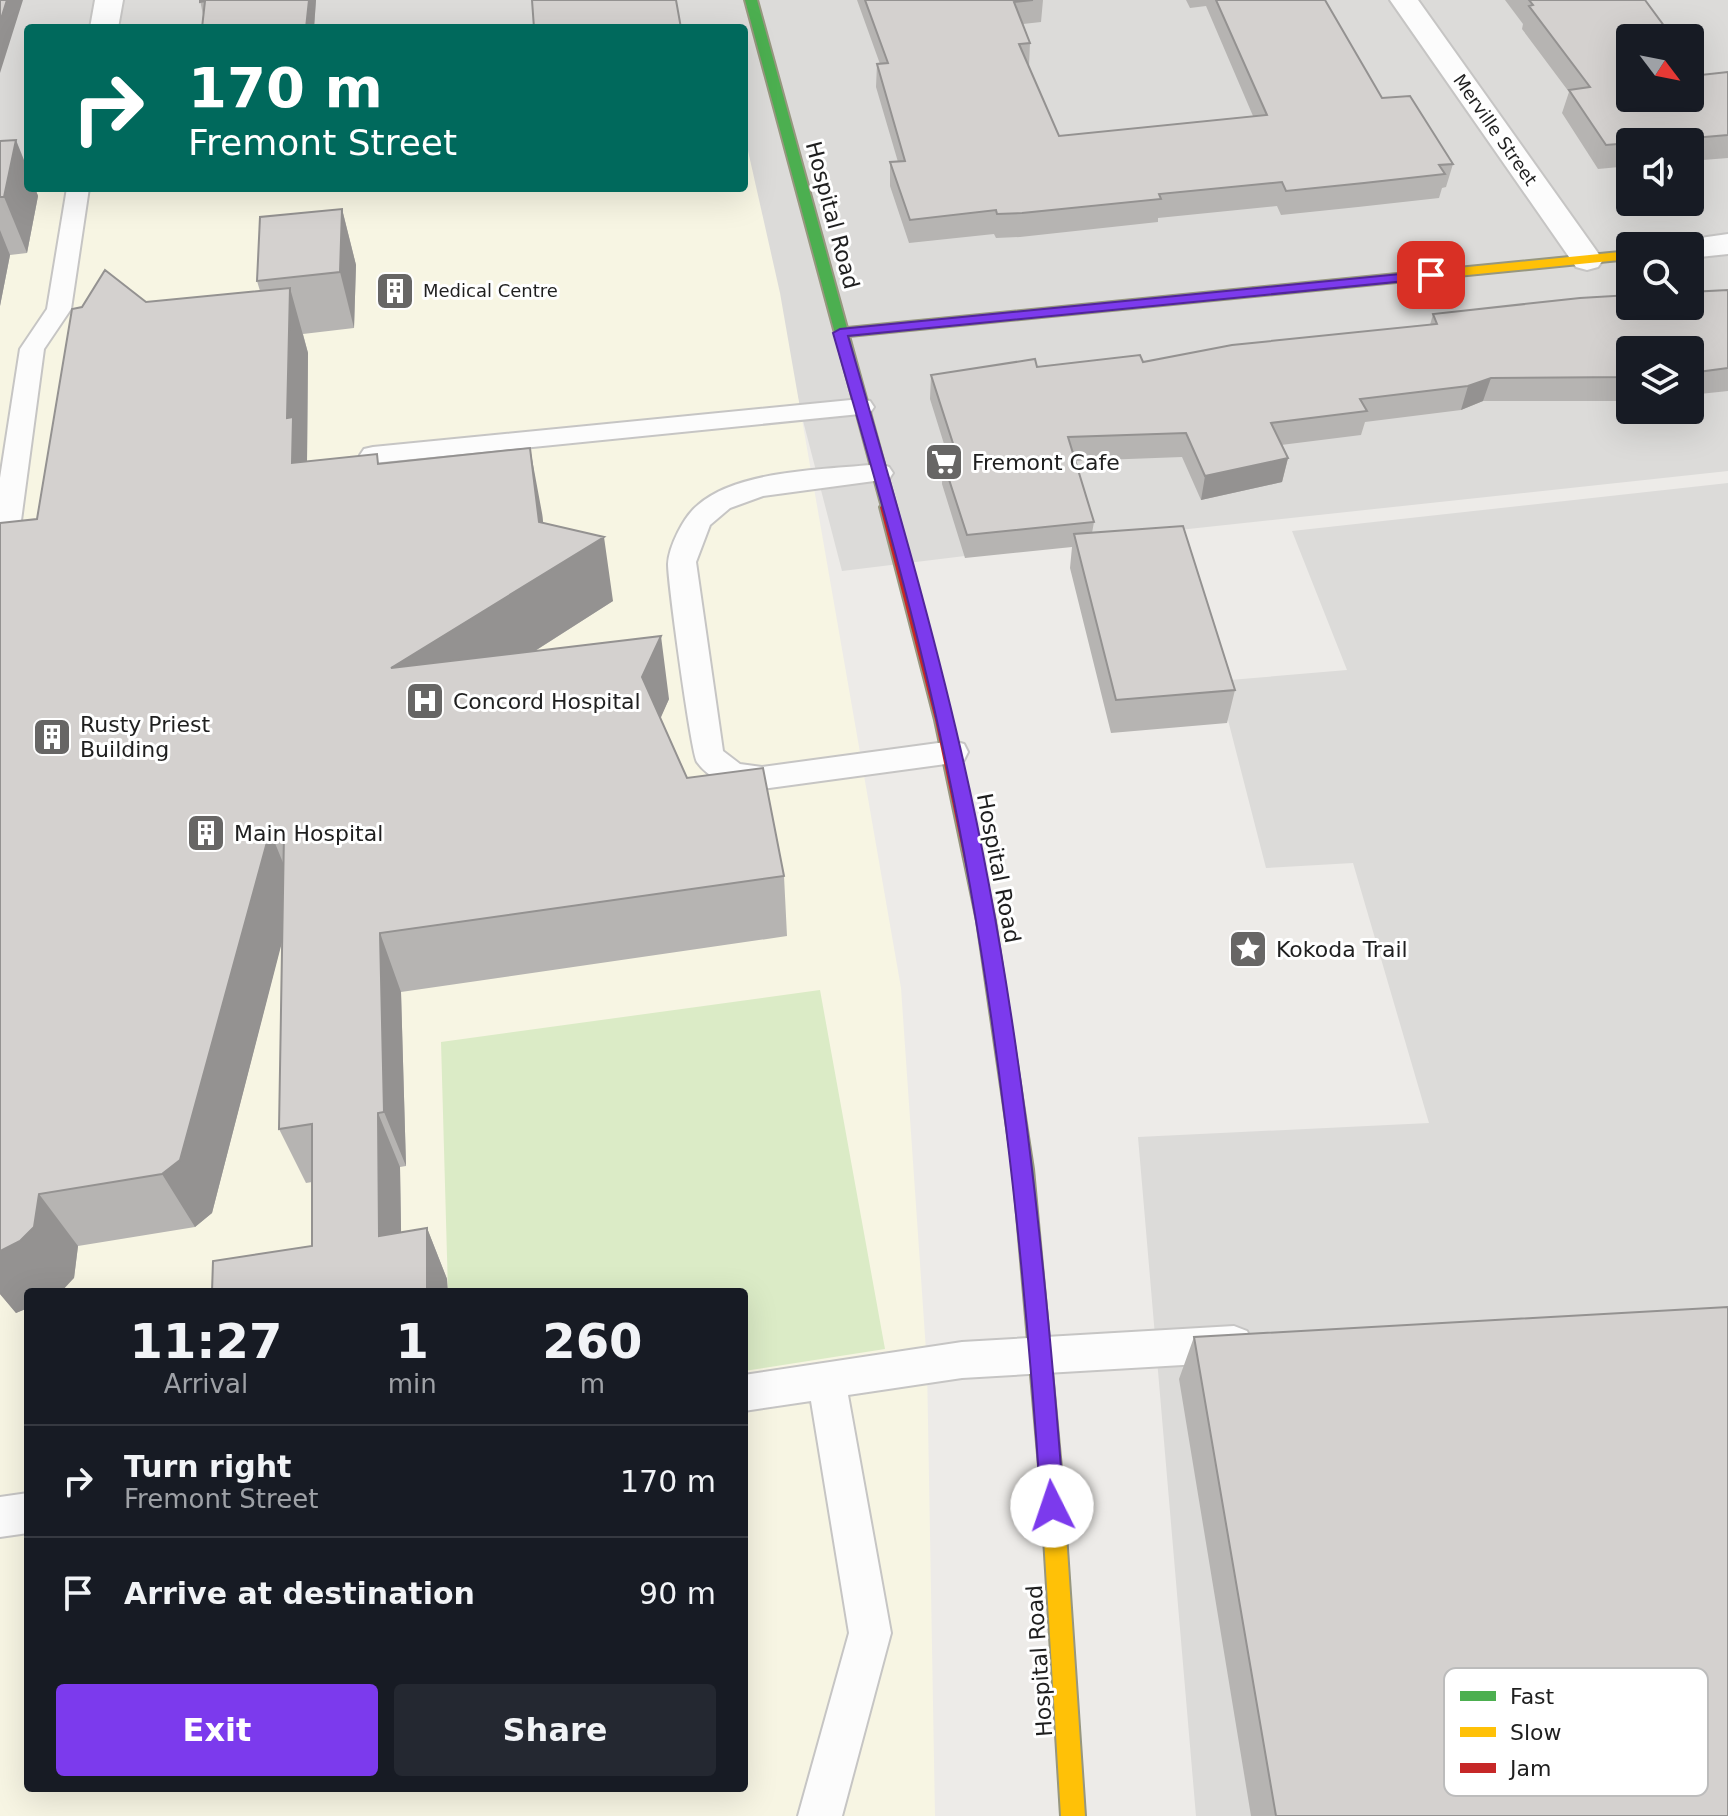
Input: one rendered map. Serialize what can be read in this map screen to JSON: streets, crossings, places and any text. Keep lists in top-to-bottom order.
{
  "streets": {
    "street": ["Merville Street", "Hospital Road"]
  },
  "places": {
    "building": ["Medical Centre", "Rusty Priest Building", "Main Hospital"],
    "supermarket": ["Fremont Cafe"],
    "hospital": ["Concord Hospital"],
    "place": ["Kokoda Trail"]
  },
  "legend": ["Fast", "Slow", "Jam"],
  "north": "bottom right",
  "page": {
    "turn": ["170 m", "Fremont Street"],
    "eta": [
      "11:27",
      "Arrival",
      "1",
      "min",
      "260",
      "m"
    ],
    "list": [
      {
        "name": "Turn right",
        "note": "Fremont Street",
        "value": "170 m"
      },
      {
        "name": "Arrive at destination",
        "value": "90 m"
      }
    ],
    "buttons": ["Exit", "Share"]
  }
}
